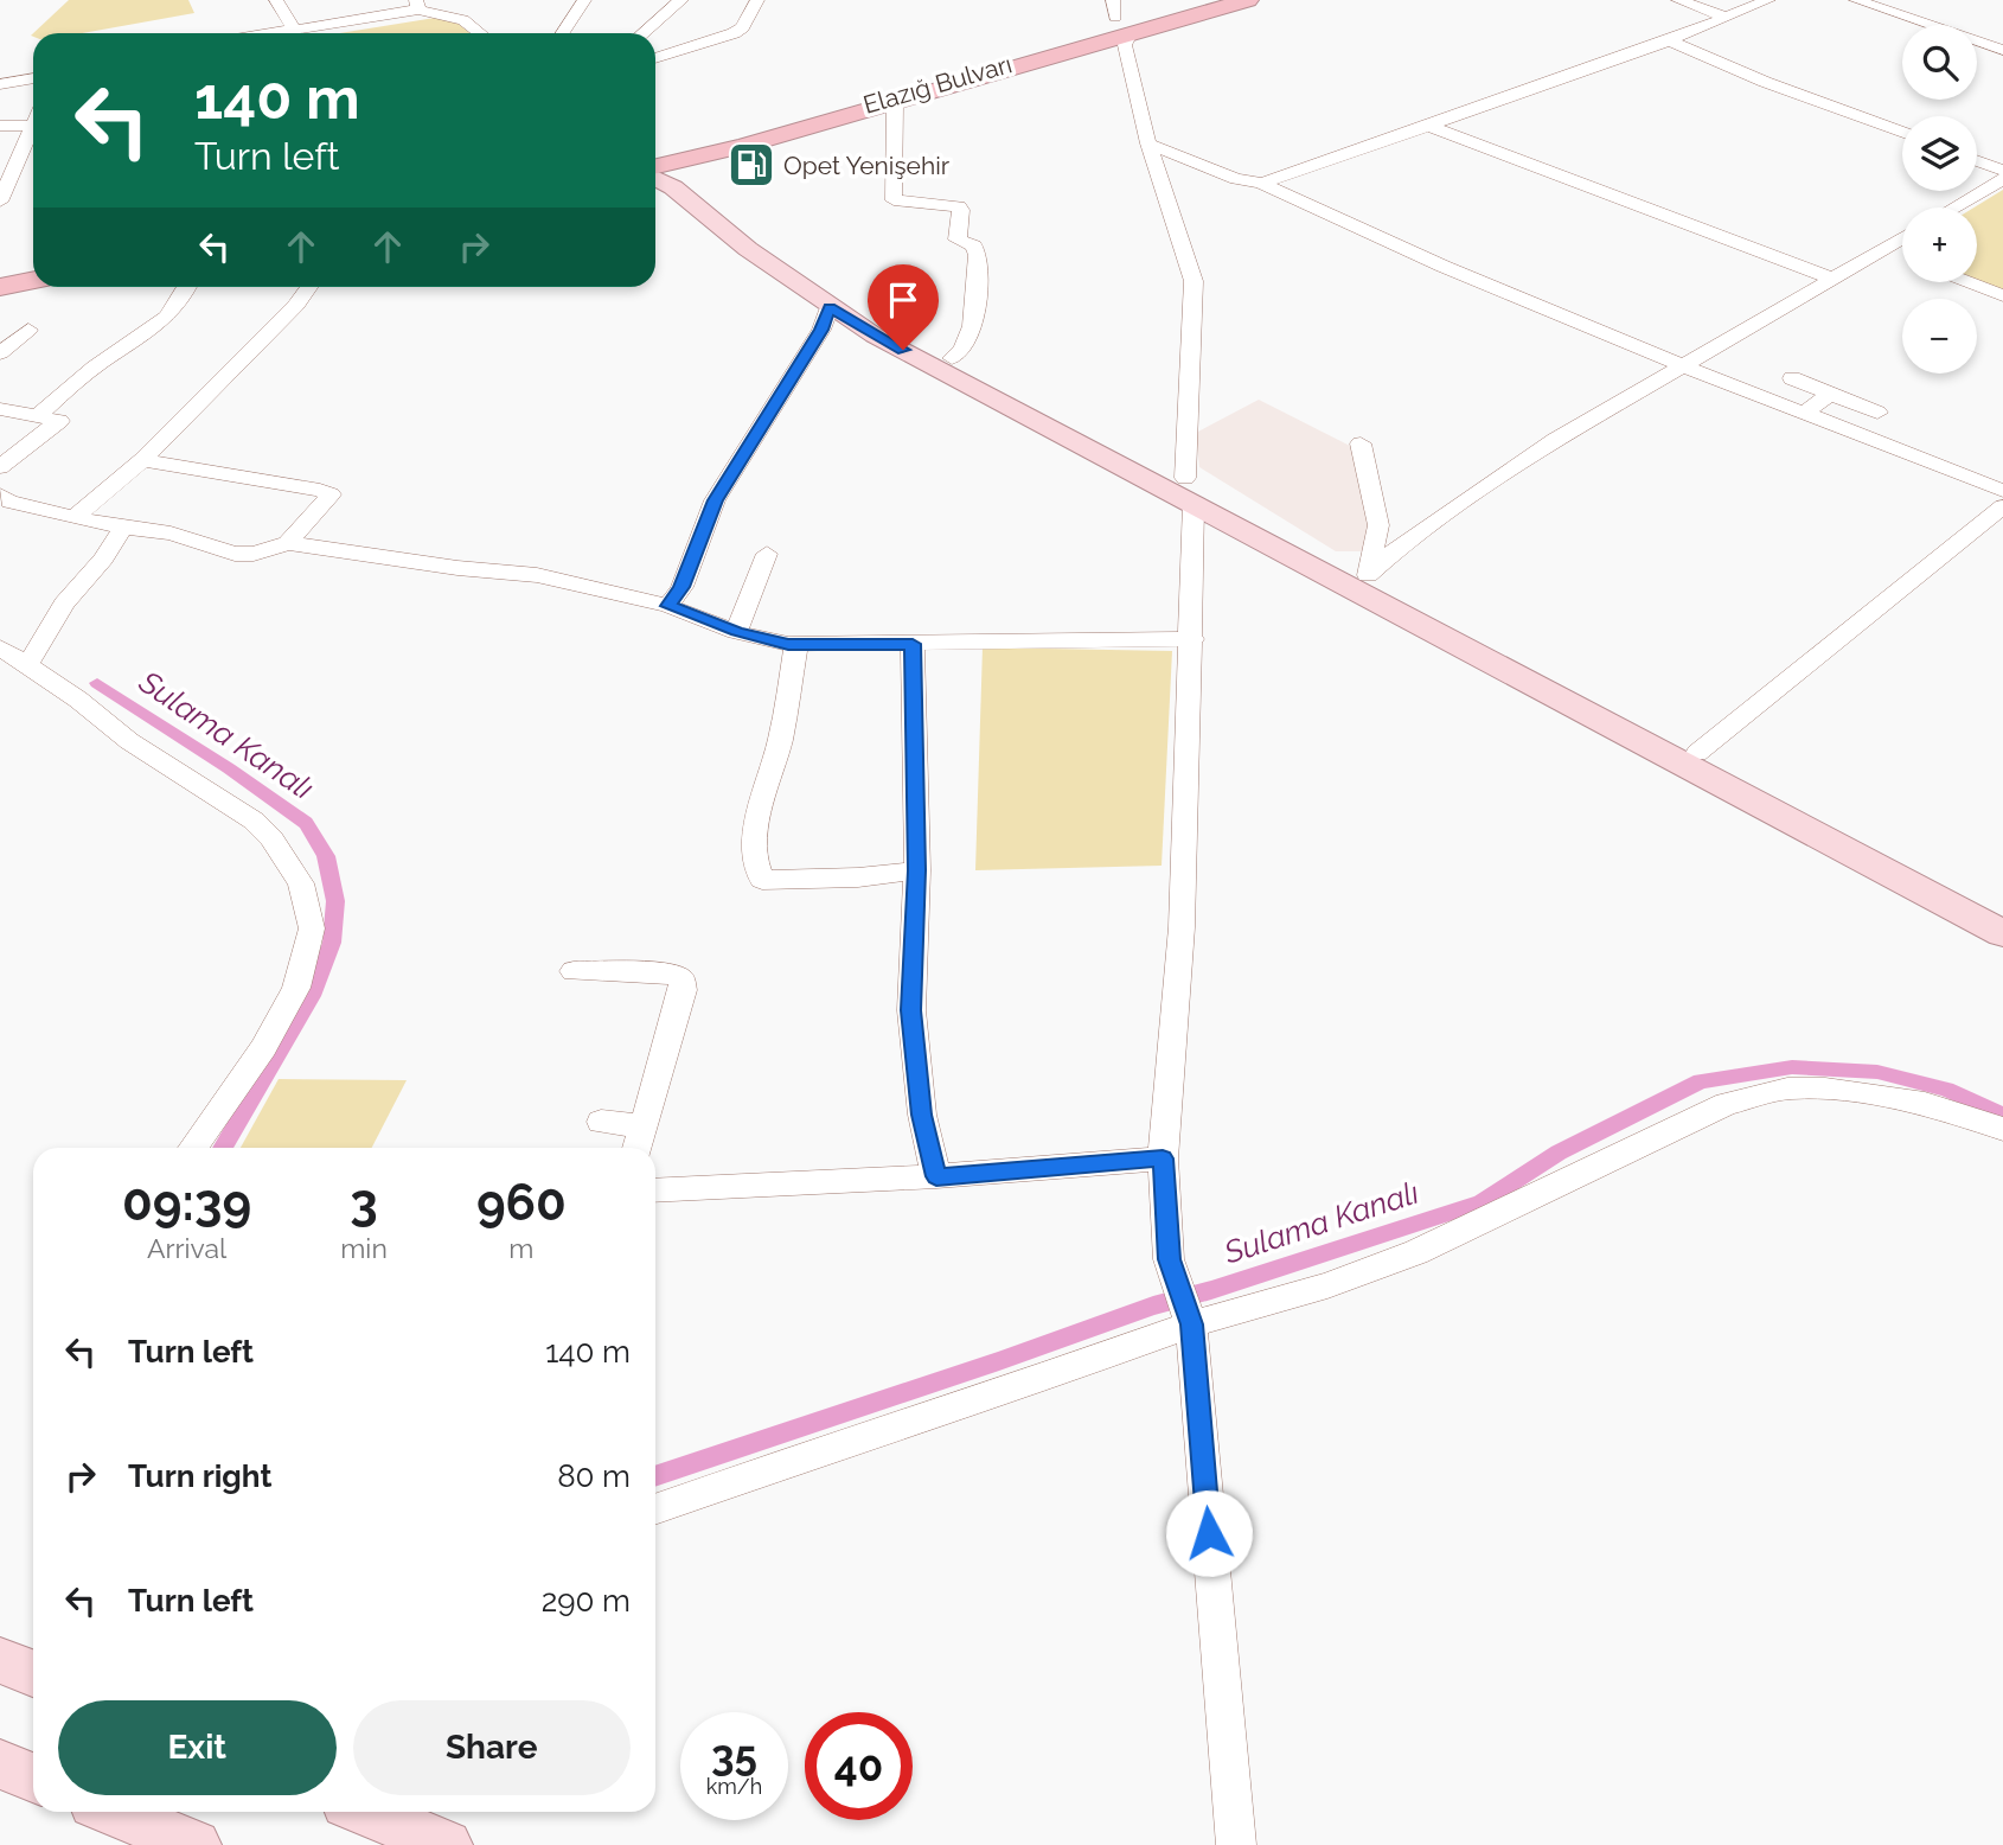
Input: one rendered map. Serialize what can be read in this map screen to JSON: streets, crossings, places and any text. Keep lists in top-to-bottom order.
{
  "streets": {
    "highway": ["Elazığ Bulvarı"]
  },
  "water": ["Sulama Kanalı"],
  "places": {
    "fuel station": ["Opet Yenişehir"]
  },
  "page": {
    "map_buttons": ["+", "−"],
    "turn": ["140 m", "Turn left"],
    "eta": [
      "09:39",
      "Arrival",
      "3",
      "min",
      "960",
      "m"
    ],
    "list": [
      {
        "name": "Turn left",
        "value": "140 m"
      },
      {
        "name": "Turn right",
        "value": "80 m"
      },
      {
        "name": "Turn left",
        "value": "290 m"
      }
    ],
    "buttons": ["Exit", "Share"],
    "speed": "35 km/h",
    "limit": "40"
  }
}
